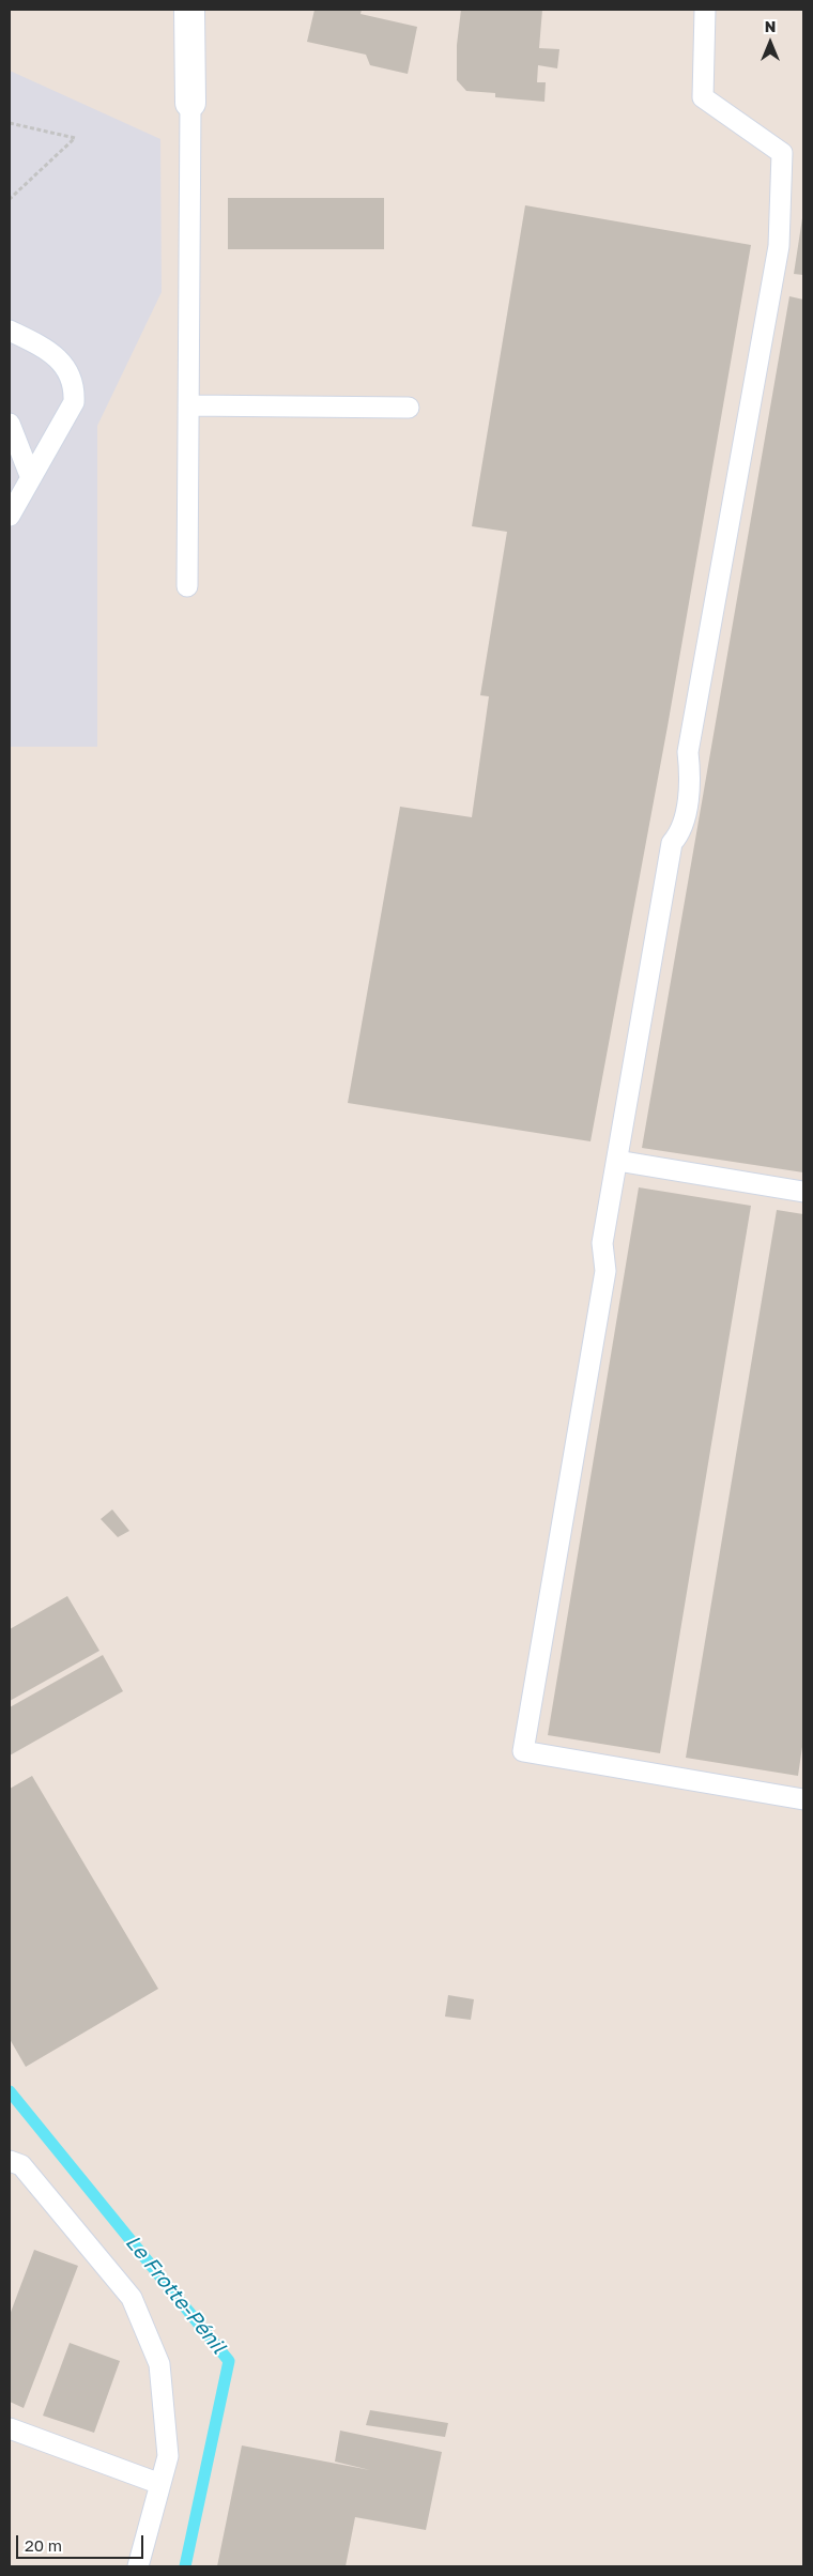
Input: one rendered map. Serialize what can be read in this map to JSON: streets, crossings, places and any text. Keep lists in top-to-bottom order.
{
  "water": ["Le Frotte-Pénil"],
  "scale_bar": "20 m",
  "north": "top"
}
